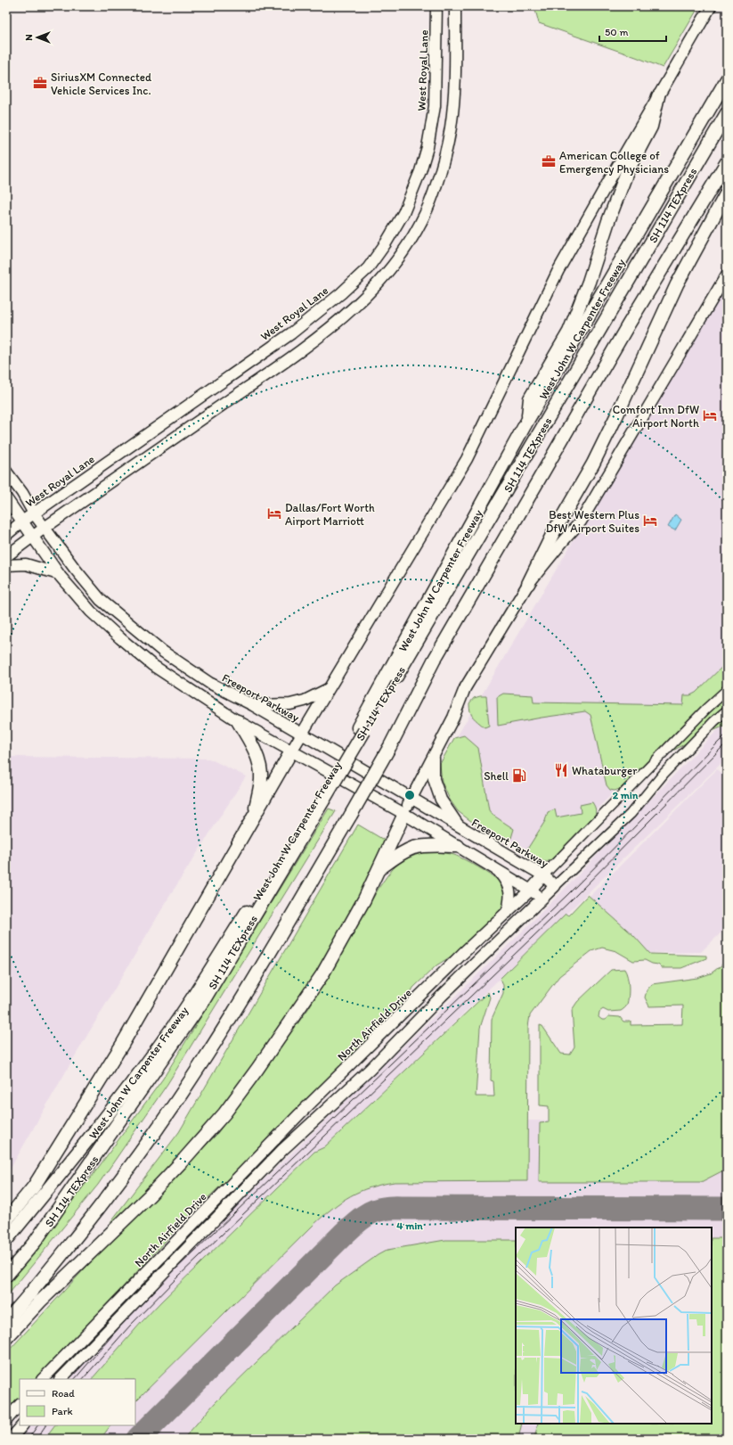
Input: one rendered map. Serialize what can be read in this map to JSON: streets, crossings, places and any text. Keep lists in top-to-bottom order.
{
  "streets": {
    "highway": ["SH 114 TEXpress", "West John W Carpenter Freeway"],
    "main road": ["West Royal Lane", "Freeport Parkway", "North Airfield Drive"]
  },
  "crossings": [
    ["West Royal Lane", "Freeport Parkway"],
    ["SH 114 TEXpress", "West John W Carpenter Freeway"],
    ["Freeport Parkway", "North Airfield Drive"]
  ],
  "places": {
    "office": ["SiriusXM Connected Vehicle Services Inc.", "American College of Emergency Physicians"],
    "hotel": ["Comfort Inn DfW Airport North", "Dallas/Fort Worth Airport Marriott", "Best Western Plus DfW Airport Suites"],
    "restaurant": ["Whataburger"],
    "fuel station": ["Shell"]
  },
  "legend": ["Road", "Park"],
  "scale_bar": "50 m",
  "north": "left",
  "rings": ["2 min", "4 min"]
}
